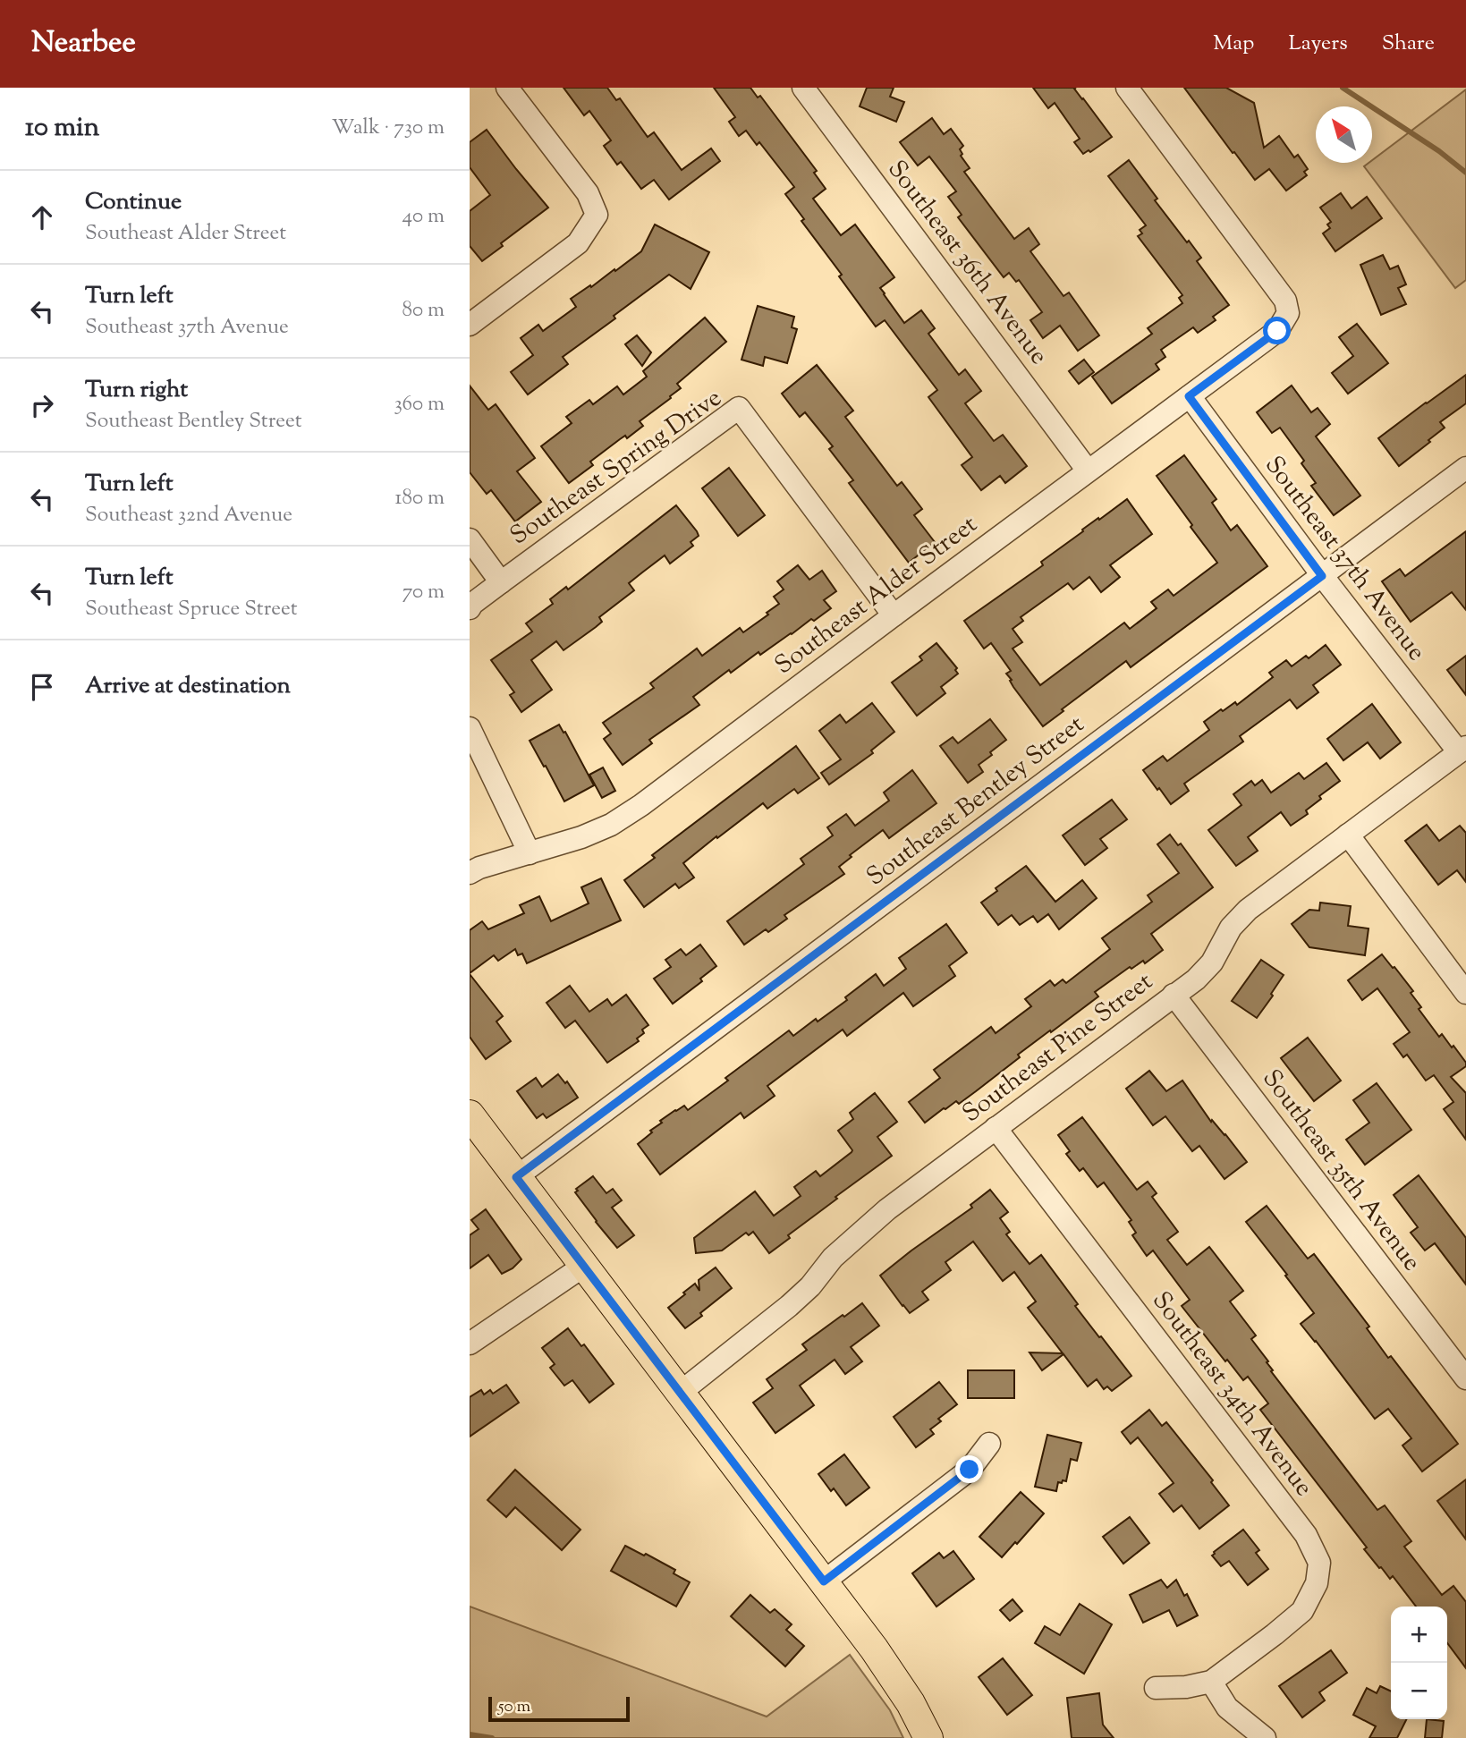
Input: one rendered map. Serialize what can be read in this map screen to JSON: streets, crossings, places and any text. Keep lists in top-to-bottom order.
{
  "streets": {
    "street": [
      "Southeast 36th Avenue",
      "Southeast Spring Drive",
      "Southeast 37th Avenue",
      "Southeast Alder Street",
      "Southeast Bentley Street",
      "Southeast Pine Street",
      "Southeast 35th Avenue",
      "Southeast 34th Avenue"
    ]
  },
  "crossings": [
    ["Southeast 36th Avenue", "Southeast Alder Street"],
    ["Southeast Spring Drive", "Southeast Alder Street"],
    ["Southeast 37th Avenue", "Southeast Alder Street"],
    ["Southeast 37th Avenue", "Southeast Bentley Street"],
    ["Southeast 37th Avenue", "Southeast Pine Street"],
    ["Southeast Pine Street", "Southeast 35th Avenue"],
    ["Southeast Pine Street", "Southeast 34th Avenue"]
  ],
  "scale_bar": "50 m",
  "north": "top left",
  "page": {
    "header": "Nearbee",
    "nav": ["Map", "Layers", "Share"],
    "heading": ["10 min", "Walk · 730 m"],
    "list": [
      ["Continue", "Southeast Alder Street", "40 m"],
      ["Turn left", "Southeast 37th Avenue", "80 m"],
      ["Turn right", "Southeast Bentley Street", "360 m"],
      ["Turn left", "Southeast 32nd Avenue", "180 m"],
      ["Turn left", "Southeast Spruce Street", "70 m"],
      "Arrive at destination"
    ],
    "map_buttons": ["+", "−"],
    "scale": "50 m"
  }
}
